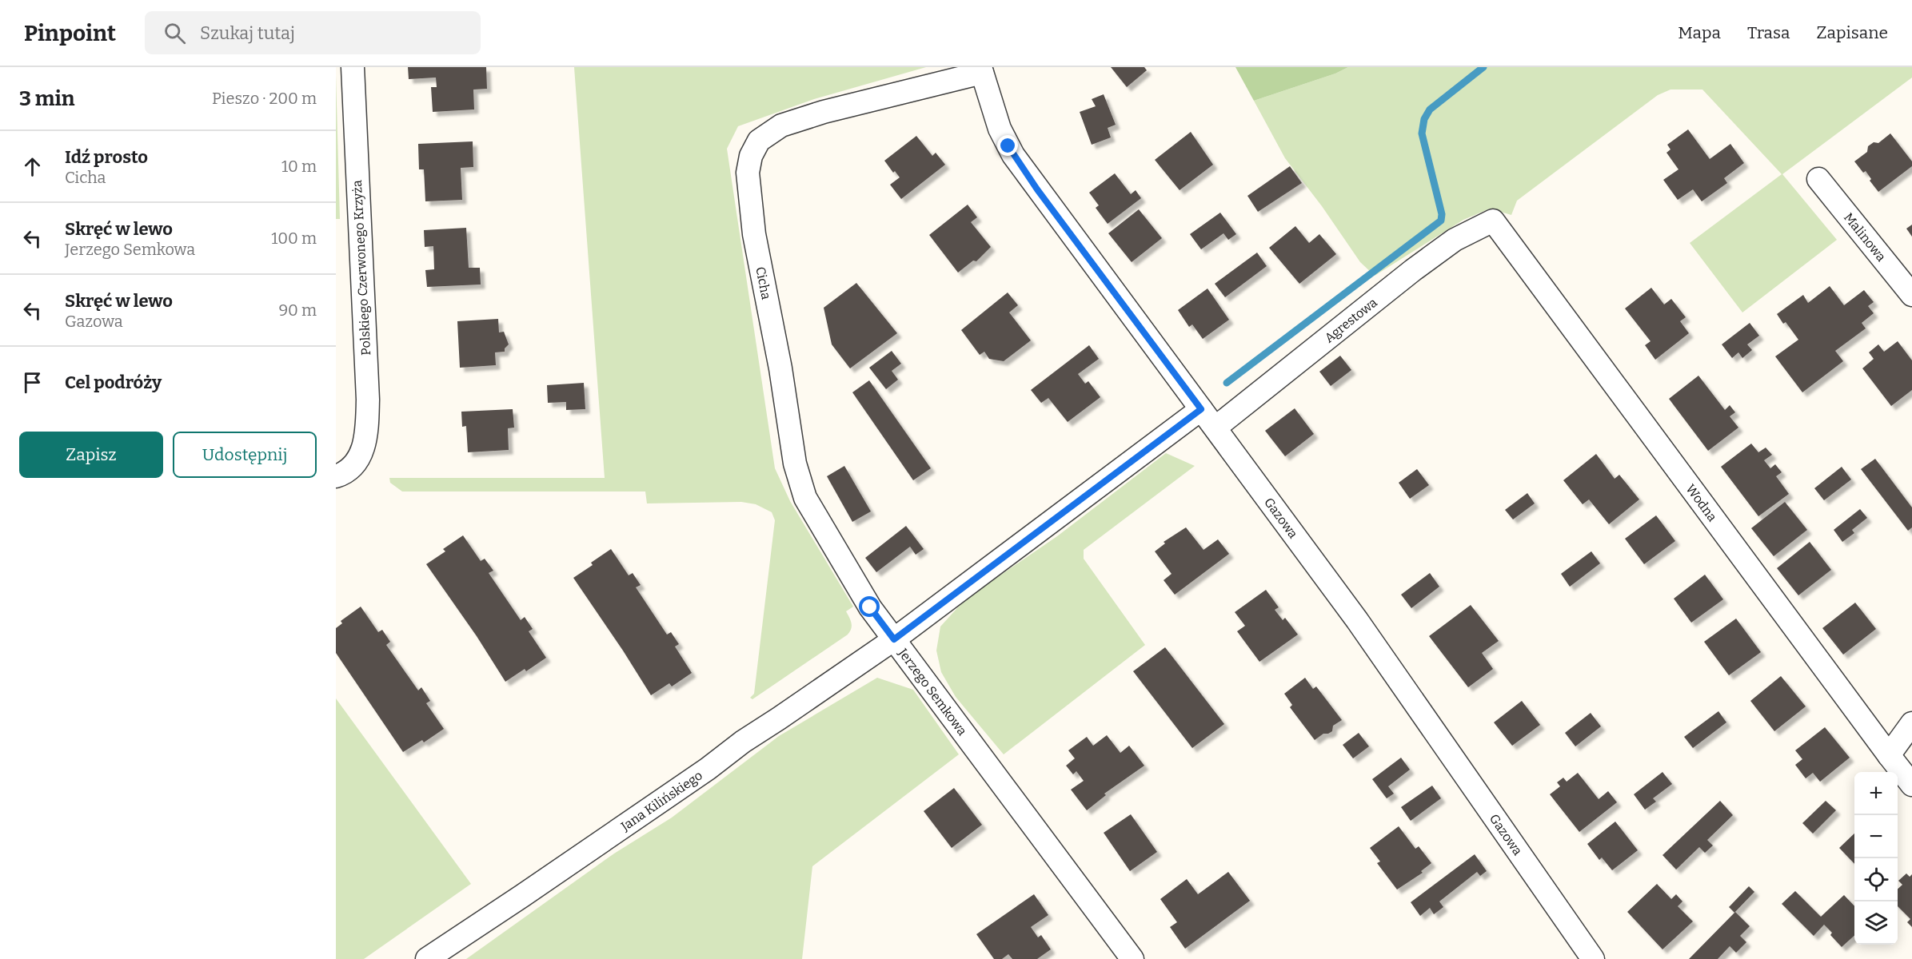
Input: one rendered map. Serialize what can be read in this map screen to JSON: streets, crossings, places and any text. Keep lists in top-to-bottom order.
{
  "streets": {
    "street": [
      "Malinowa",
      "Polskiego Czerwonego Krzyża",
      "Cicha",
      "Agrestowa",
      "Wodna",
      "Gazowa",
      "Jerzego Semkowa",
      "Jana Kilińskiego"
    ]
  },
  "crossings": [
    ["Cicha", "Gazowa"],
    ["Cicha", "Jerzego Semkowa"],
    ["Cicha", "Jana Kilińskiego"],
    ["Agrestowa", "Wodna"],
    ["Agrestowa", "Gazowa"],
    ["Gazowa", "Jerzego Semkowa"],
    ["Jerzego Semkowa", "Jana Kilińskiego"]
  ],
  "page": {
    "header": "Pinpoint",
    "search": "Szukaj tutaj",
    "nav": ["Mapa", "Trasa", "Zapisane"],
    "heading": ["3 min", "Pieszo · 200 m"],
    "list": [
      ["Idź prosto", "Cicha", "10 m"],
      ["Skręć w lewo", "Jerzego Semkowa", "100 m"],
      ["Skręć w lewo", "Gazowa", "90 m"],
      "Cel podróży"
    ],
    "buttons": ["Zapisz", "Udostępnij"],
    "map_buttons": ["+", "−"]
  }
}
